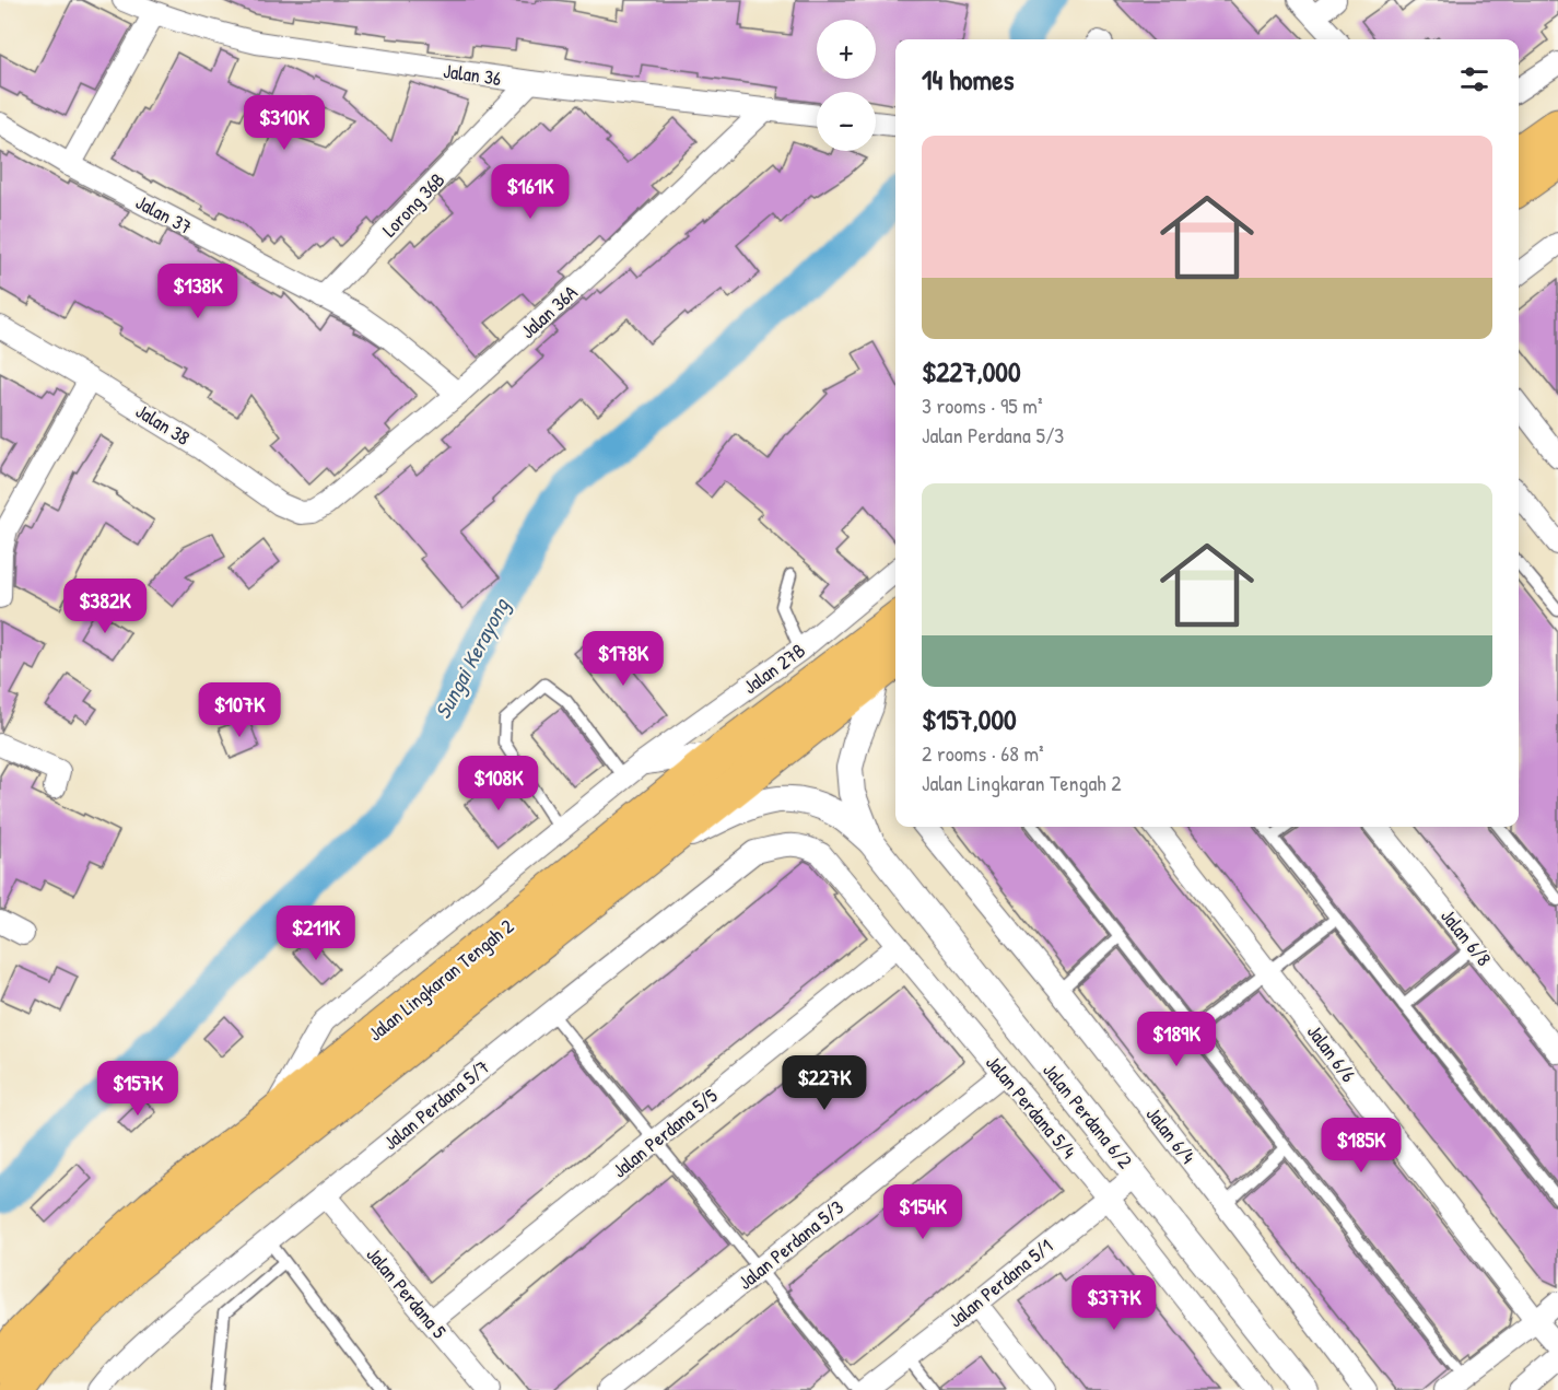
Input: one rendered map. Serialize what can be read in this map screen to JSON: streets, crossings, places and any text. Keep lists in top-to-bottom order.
{
  "streets": {
    "highway": ["Jalan Lingkaran Tengah 2"],
    "street": [
      "Jalan 36",
      "Lorong 36B",
      "Jalan 37",
      "Jalan 36A",
      "Jalan 38",
      "Jalan 27B",
      "Jalan 6/8",
      "Jalan 6/6",
      "Jalan Perdana 5/7",
      "Jalan Perdana 5/4",
      "Jalan Perdana 6/2",
      "Jalan Perdana 5/5",
      "Jalan 6/4",
      "Jalan Perdana 5/3",
      "Jalan Perdana 5/1",
      "Jalan Perdana 5"
    ]
  },
  "crossings": [
    ["Jalan 36", "Lorong 36B"],
    ["Jalan 36", "Jalan 36A"],
    ["Lorong 36B", "Jalan 37"],
    ["Jalan 37", "Jalan 36A"],
    ["Jalan 36A", "Jalan 38"],
    ["Jalan 27B", "Jalan Lingkaran Tengah 2"],
    ["Jalan Lingkaran Tengah 2", "Jalan Perdana 6/2"],
    ["Jalan Perdana 5/7", "Jalan Perdana 5/4"],
    ["Jalan Perdana 5/7", "Jalan Perdana 5"],
    ["Jalan Perdana 5/4", "Jalan Perdana 5/5"],
    ["Jalan Perdana 5/4", "Jalan Perdana 5/3"],
    ["Jalan Perdana 5/4", "Jalan Perdana 5/1"],
    ["Jalan Perdana 6/2", "Jalan Perdana 5/1"],
    ["Jalan Perdana 5/5", "Jalan Perdana 5"]
  ],
  "water": ["Sungai Kerayong"],
  "page": {
    "map_buttons": ["+", "−"],
    "heading": "14 homes",
    "price": [
      "$310K",
      "$161K",
      "$138K",
      "$382K",
      "$178K",
      "$107K",
      "$108K",
      "$211K",
      "$189K",
      "$227K",
      "$157K",
      "$185K",
      "$154K",
      "$377K"
    ],
    "list": [
      {
        "name": "$227,000",
        "note": "3 rooms · 95 m² · Jalan Perdana 5/3"
      },
      {
        "name": "$157,000",
        "note": "2 rooms · 68 m² · Jalan Lingkaran Tengah 2"
      }
    ]
  }
}
